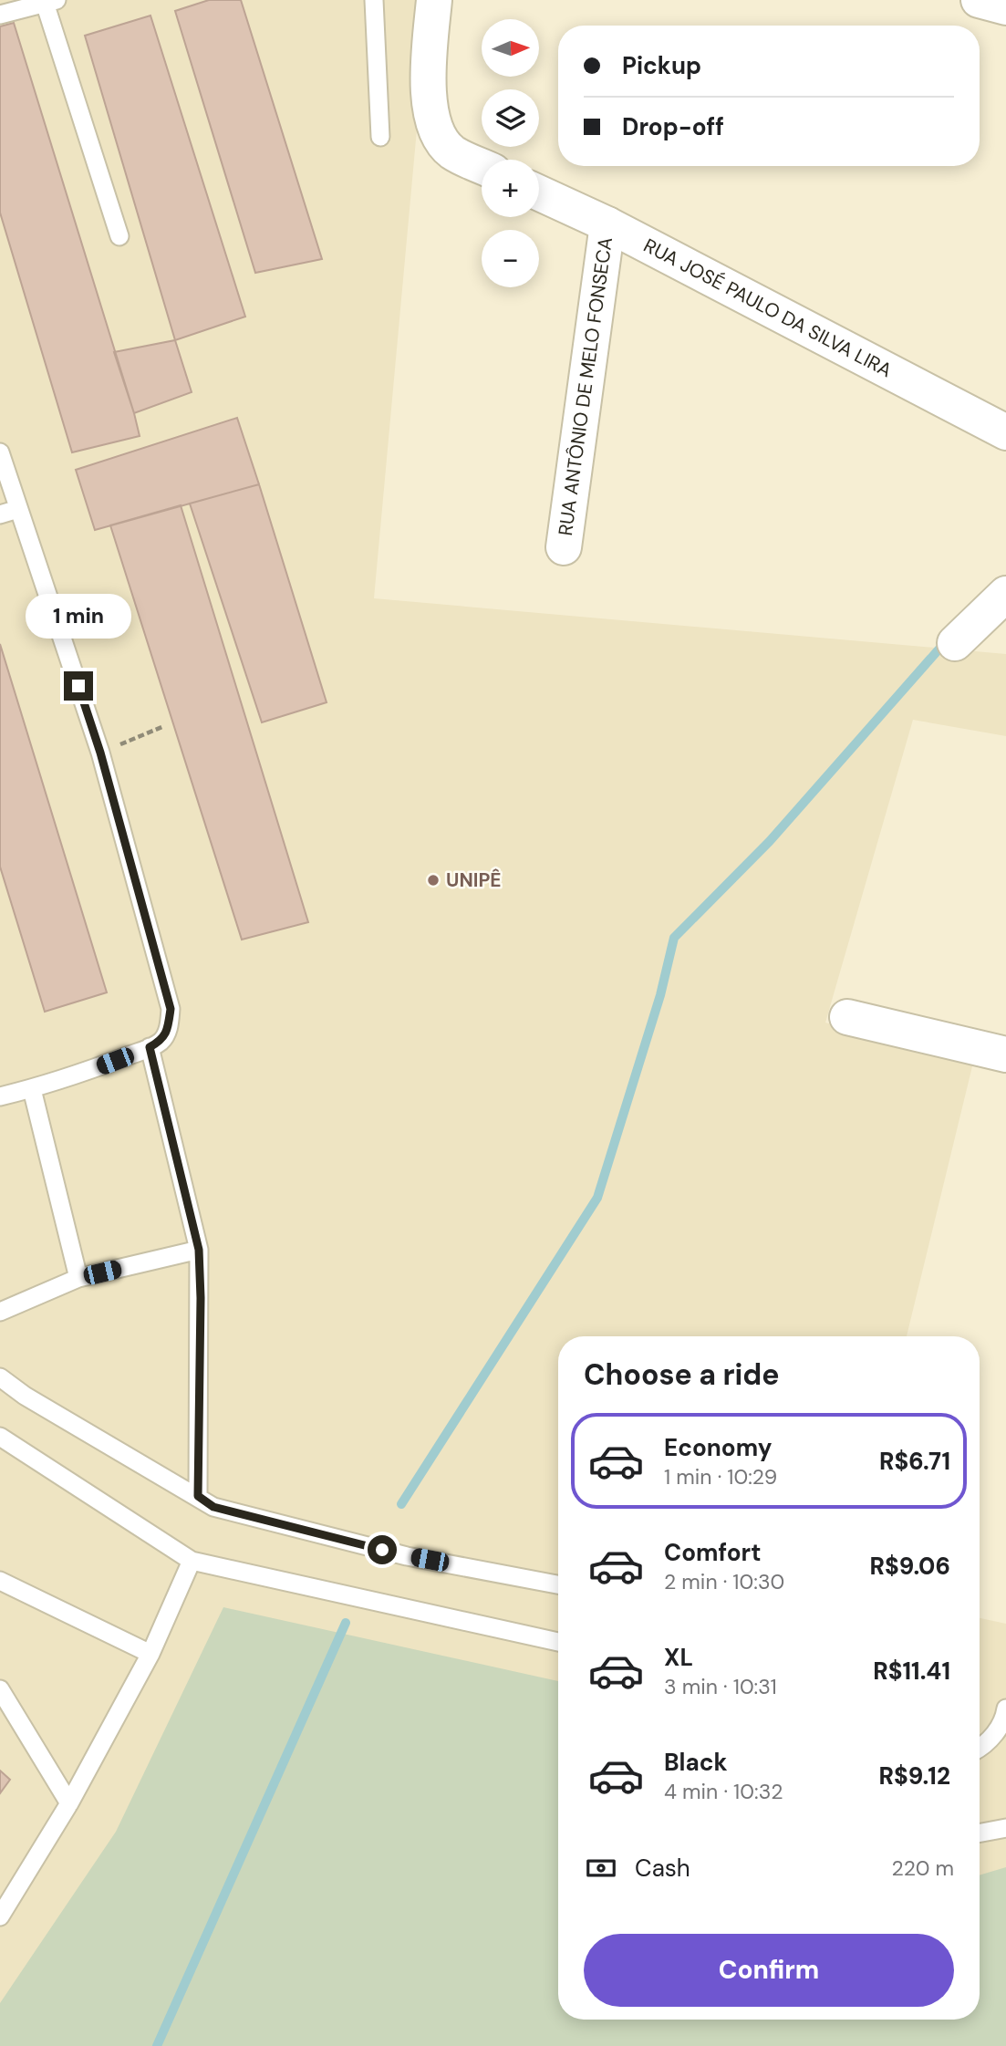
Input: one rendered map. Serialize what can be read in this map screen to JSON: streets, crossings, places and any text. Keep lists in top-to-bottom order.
{
  "streets": {
    "street": ["RUA JOSÉ PAULO DA SILVA LIRA", "RUA ANTÔNIO DE MELO FONSECA"]
  },
  "crossings": [
    ["RUA JOSÉ PAULO DA SILVA LIRA", "RUA ANTÔNIO DE MELO FONSECA"]
  ],
  "places": ["UNIPÊ"],
  "north": "right",
  "page": {
    "map_buttons": ["+", "−"],
    "banner": ["Pickup", "Drop-off"],
    "bubble": "1 min",
    "heading": "Choose a ride",
    "list": [
      {
        "name": "Economy",
        "note": "1 min · 10:29",
        "value": "R$6.71"
      },
      {
        "name": "Comfort",
        "note": "2 min · 10:30",
        "value": "R$9.06"
      },
      {
        "name": "XL",
        "note": "3 min · 10:31",
        "value": "R$11.41"
      },
      {
        "name": "Black",
        "note": "4 min · 10:32",
        "value": "R$9.12"
      }
    ],
    "pay": ["Cash", "220 m"],
    "buttons": "Confirm"
  }
}
